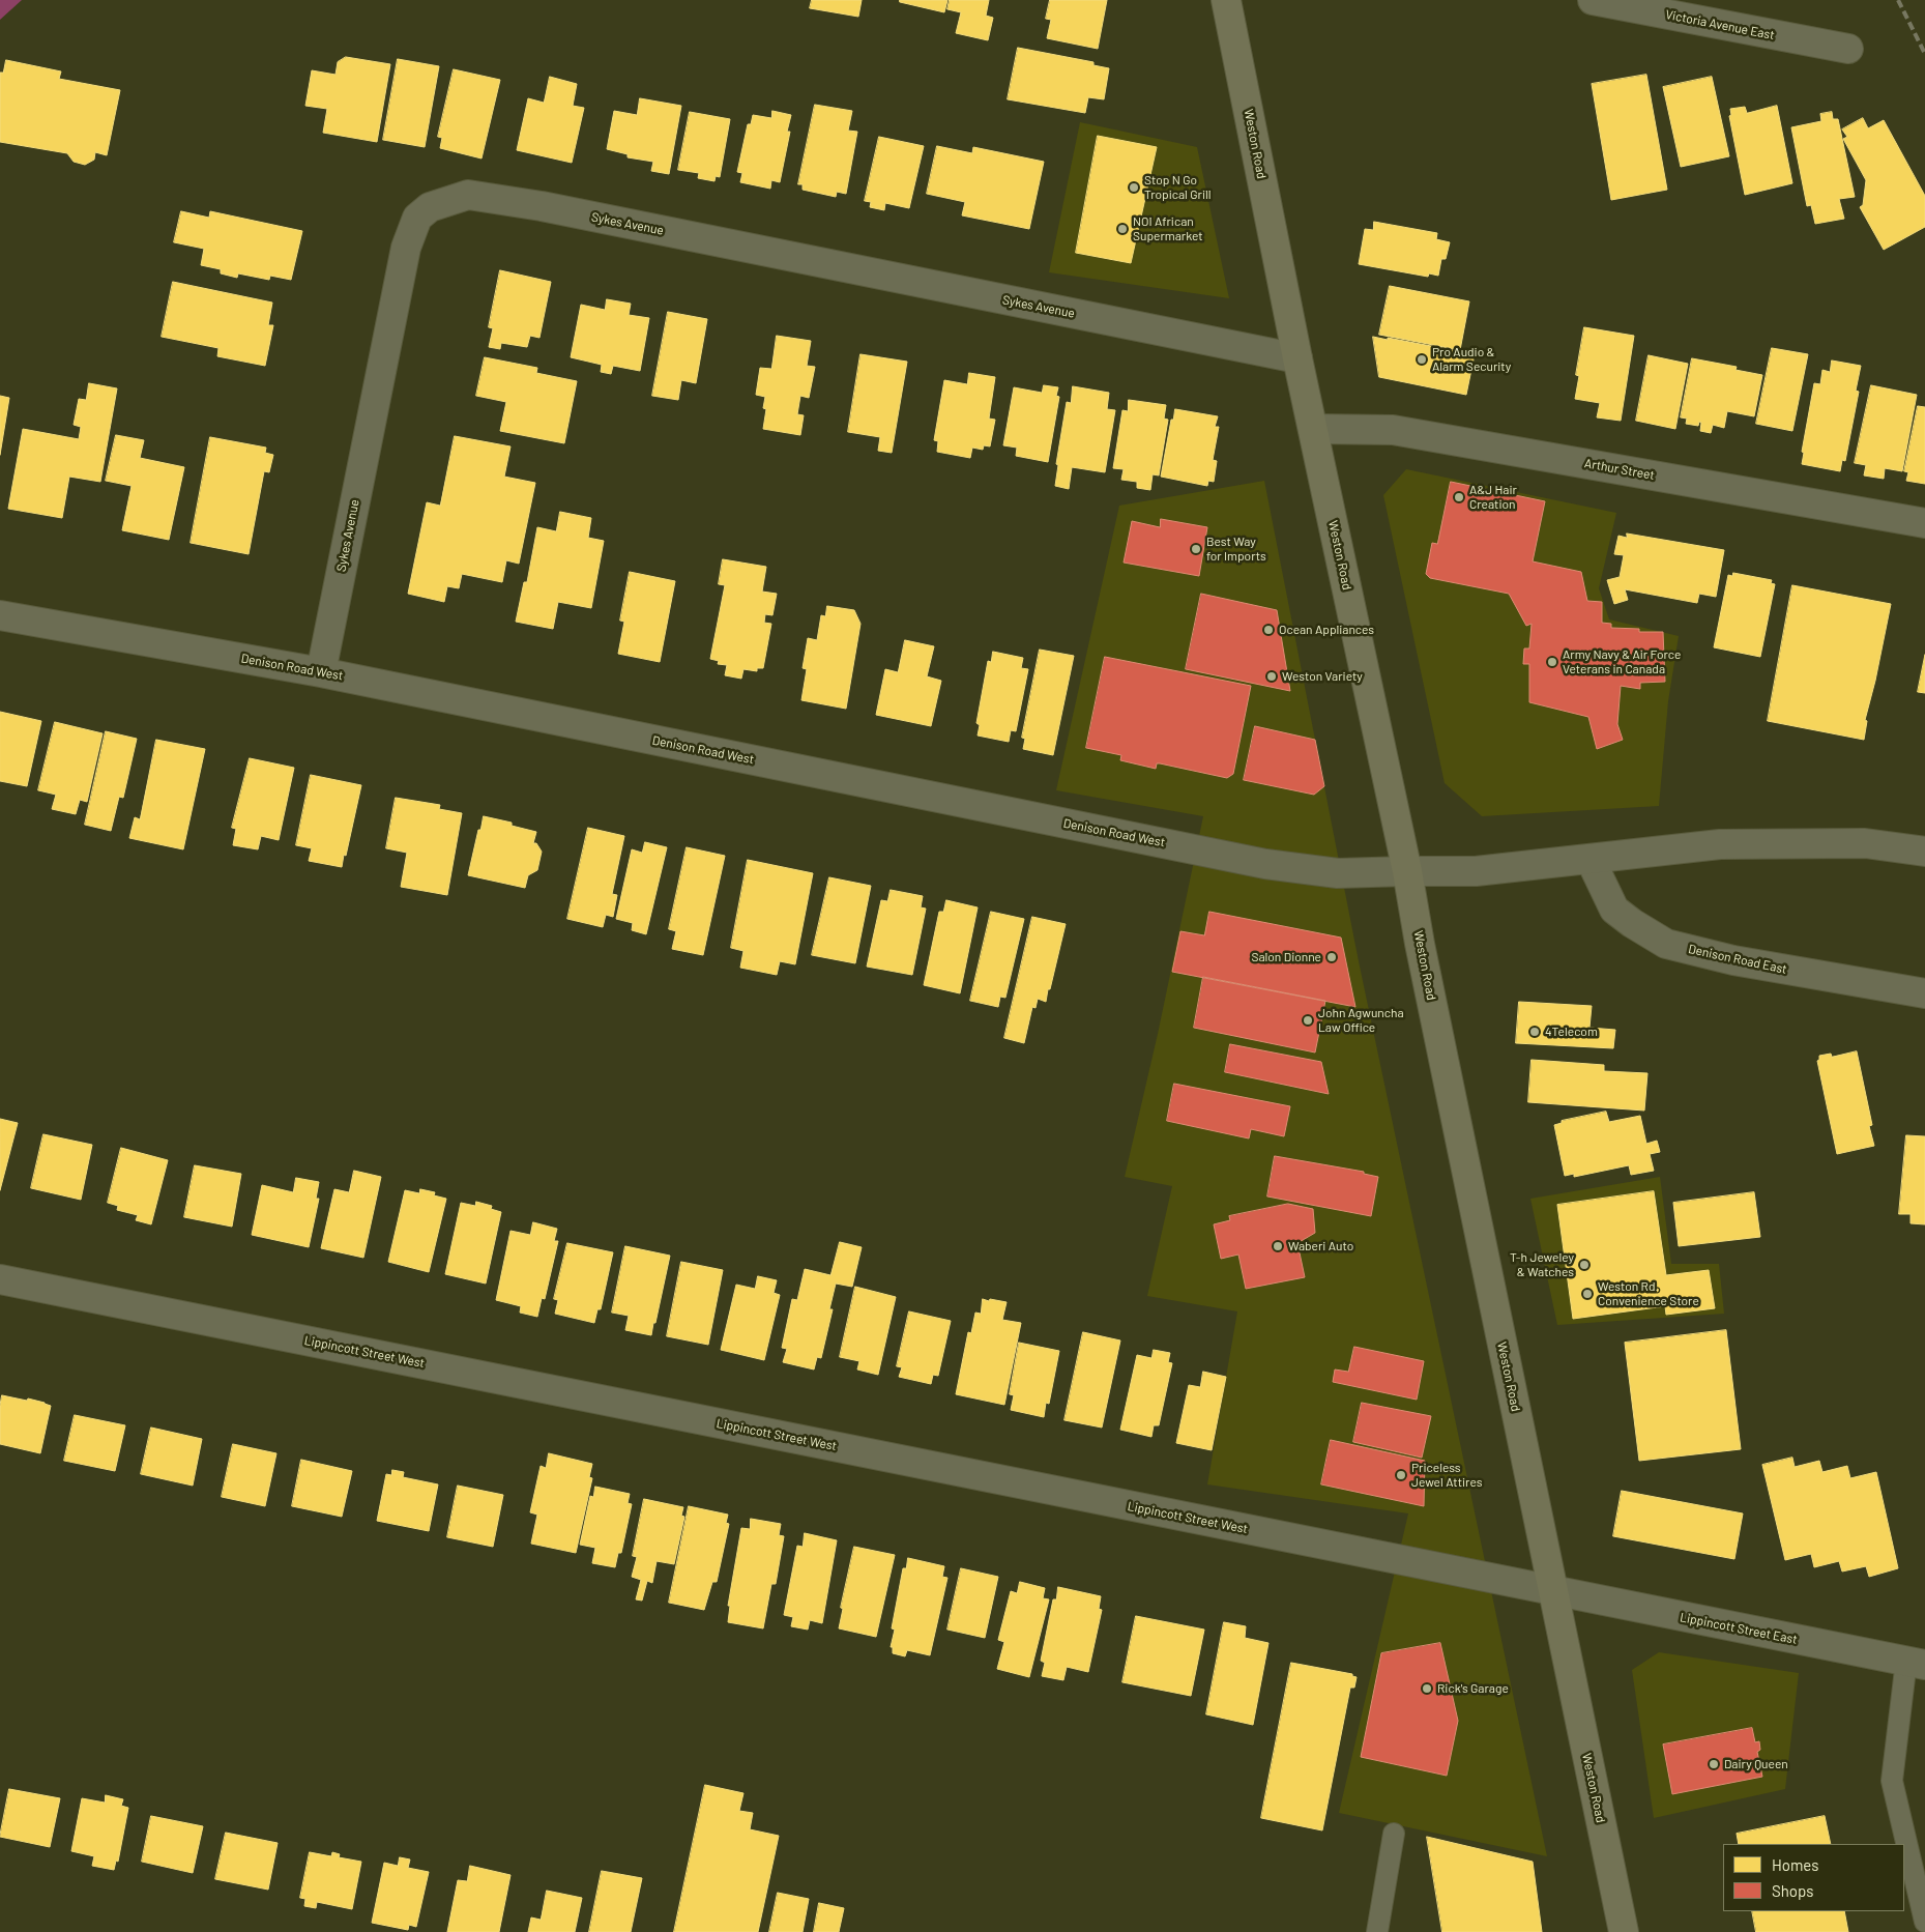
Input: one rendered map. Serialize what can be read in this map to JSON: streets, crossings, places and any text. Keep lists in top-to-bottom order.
{
  "streets": {
    "main road": ["Weston Road"],
    "street": [
      "Victoria Avenue East",
      "Sykes Avenue",
      "Arthur Street",
      "Denison Road West",
      "Denison Road East",
      "Lippincott Street West",
      "Lippincott Street East"
    ]
  },
  "crossings": [
    ["Weston Road", "Sykes Avenue"],
    ["Weston Road", "Arthur Street"],
    ["Weston Road", "Denison Road West"],
    ["Weston Road", "Lippincott Street West"],
    ["Weston Road", "Lippincott Street East"],
    ["Sykes Avenue", "Denison Road West"],
    ["Lippincott Street West", "Lippincott Street East"]
  ],
  "places": [
    "Stop N Go Tropical Grill",
    "NOI African Supermarket",
    "Pro Audio & Alarm Security",
    "A&J Hair Creation",
    "Best Way for Imports",
    "Ocean Appliances",
    "Army Navy & Air Force Veterans in Canada",
    "Weston Variety",
    "Salon Dionne",
    "John Agwuncha Law Office",
    "4Telecom",
    "Waberi Auto",
    "T-h Jeweley & Watches",
    "Weston Rd. Convenience Store",
    "Priceless Jewel Attires",
    "Rick's Garage",
    "Dairy Queen"
  ],
  "legend": ["Homes", "Shops"]
}
